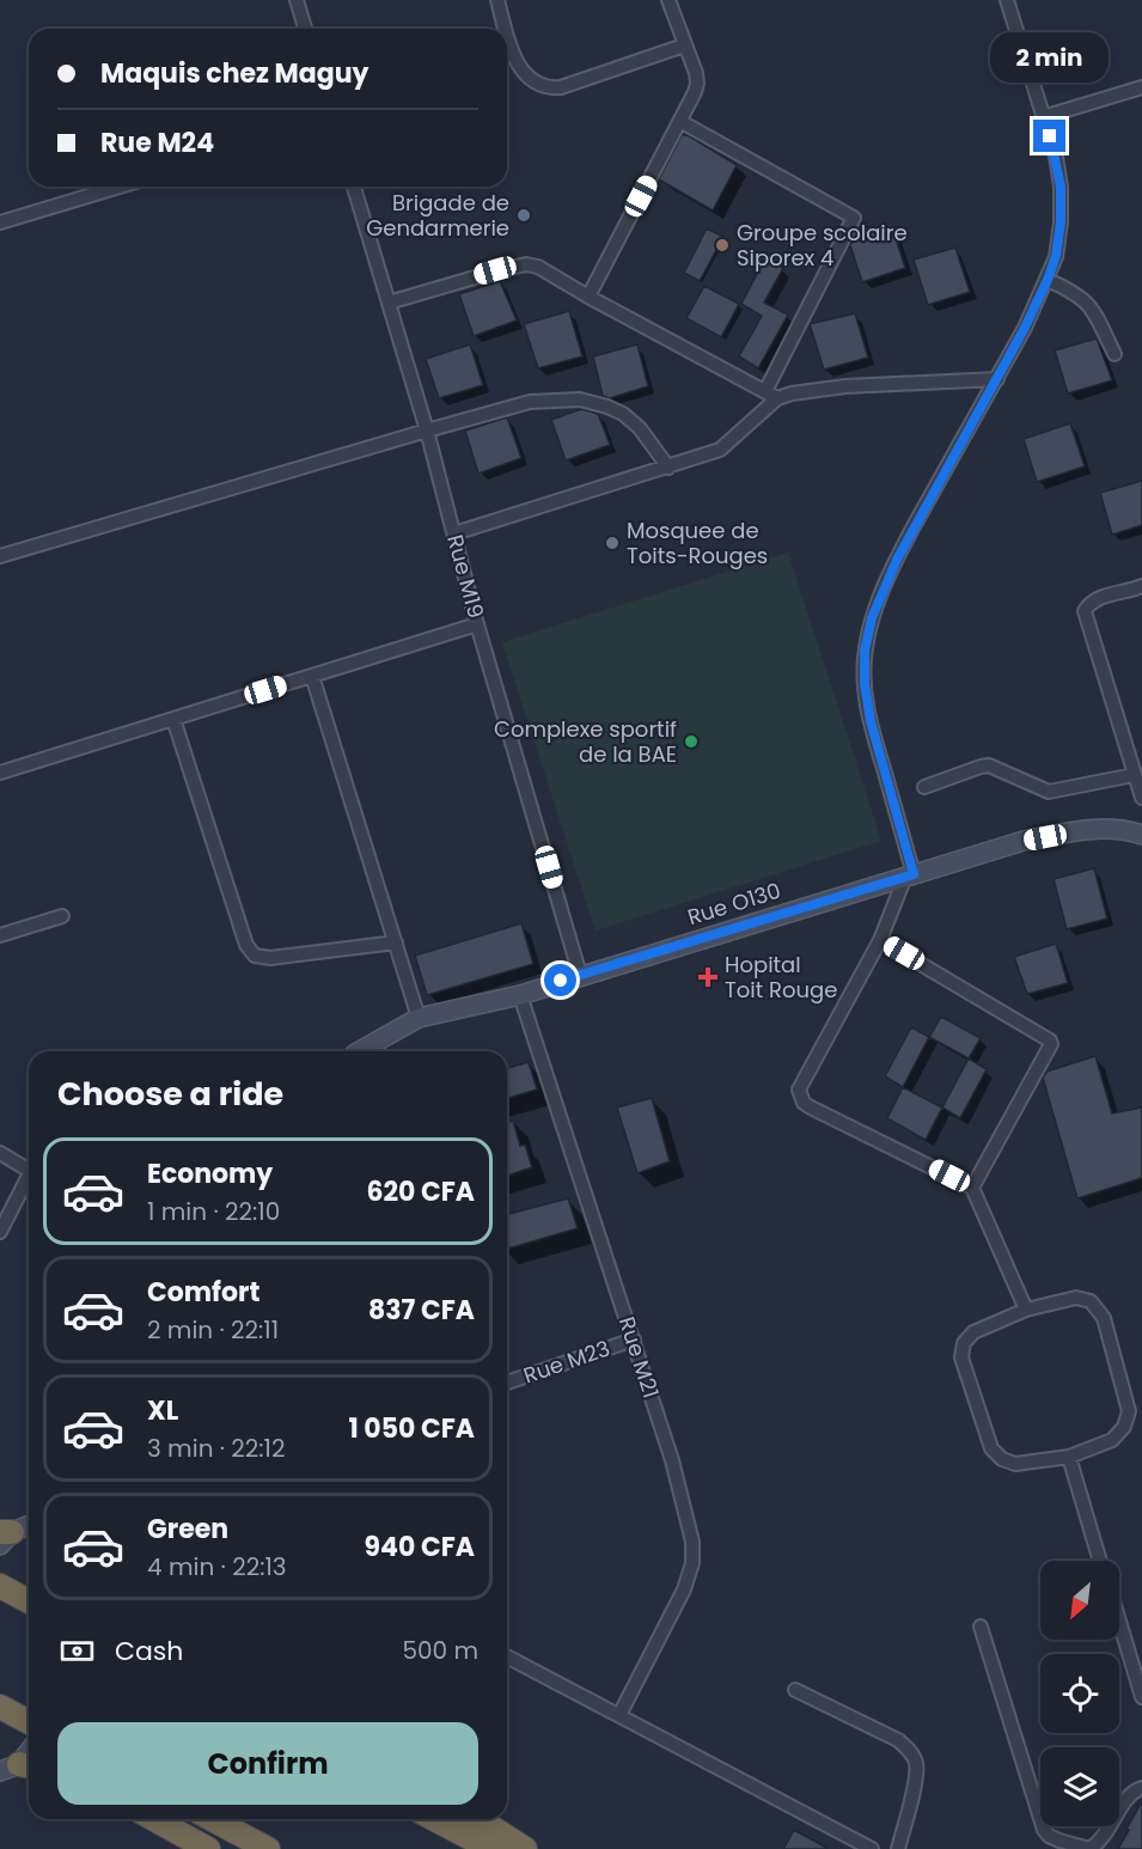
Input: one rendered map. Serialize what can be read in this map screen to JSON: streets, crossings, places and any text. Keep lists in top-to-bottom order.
{
  "streets": {
    "street": [
      "Rue M19",
      "Rue O130",
      "Rue M21",
      "Rue M23"
    ]
  },
  "crossings": [
    ["Rue M19", "Rue O130"],
    ["Rue O130", "Rue M21"],
    ["Rue M21", "Rue M23"]
  ],
  "places": {
    "other": [
      "Brigade de Gendarmerie",
      "Groupe scolaire Siporex 4",
      "Mosquee de Toits-Rouges",
      "Complexe sportif de la BAE"
    ],
    "health": ["Hopital Toit Rouge"]
  },
  "north": "bottom left",
  "page": {
    "banner": ["Maquis chez Maguy", "Rue M24"],
    "bubble": "2 min",
    "heading": "Choose a ride",
    "list": [
      {
        "name": "Economy",
        "note": "1 min · 22:10",
        "value": "620 CFA"
      },
      {
        "name": "Comfort",
        "note": "2 min · 22:11",
        "value": "837 CFA"
      },
      {
        "name": "XL",
        "note": "3 min · 22:12",
        "value": "1 050 CFA"
      },
      {
        "name": "Green",
        "note": "4 min · 22:13",
        "value": "940 CFA"
      }
    ],
    "pay": ["Cash", "500 m"],
    "buttons": "Confirm"
  }
}
